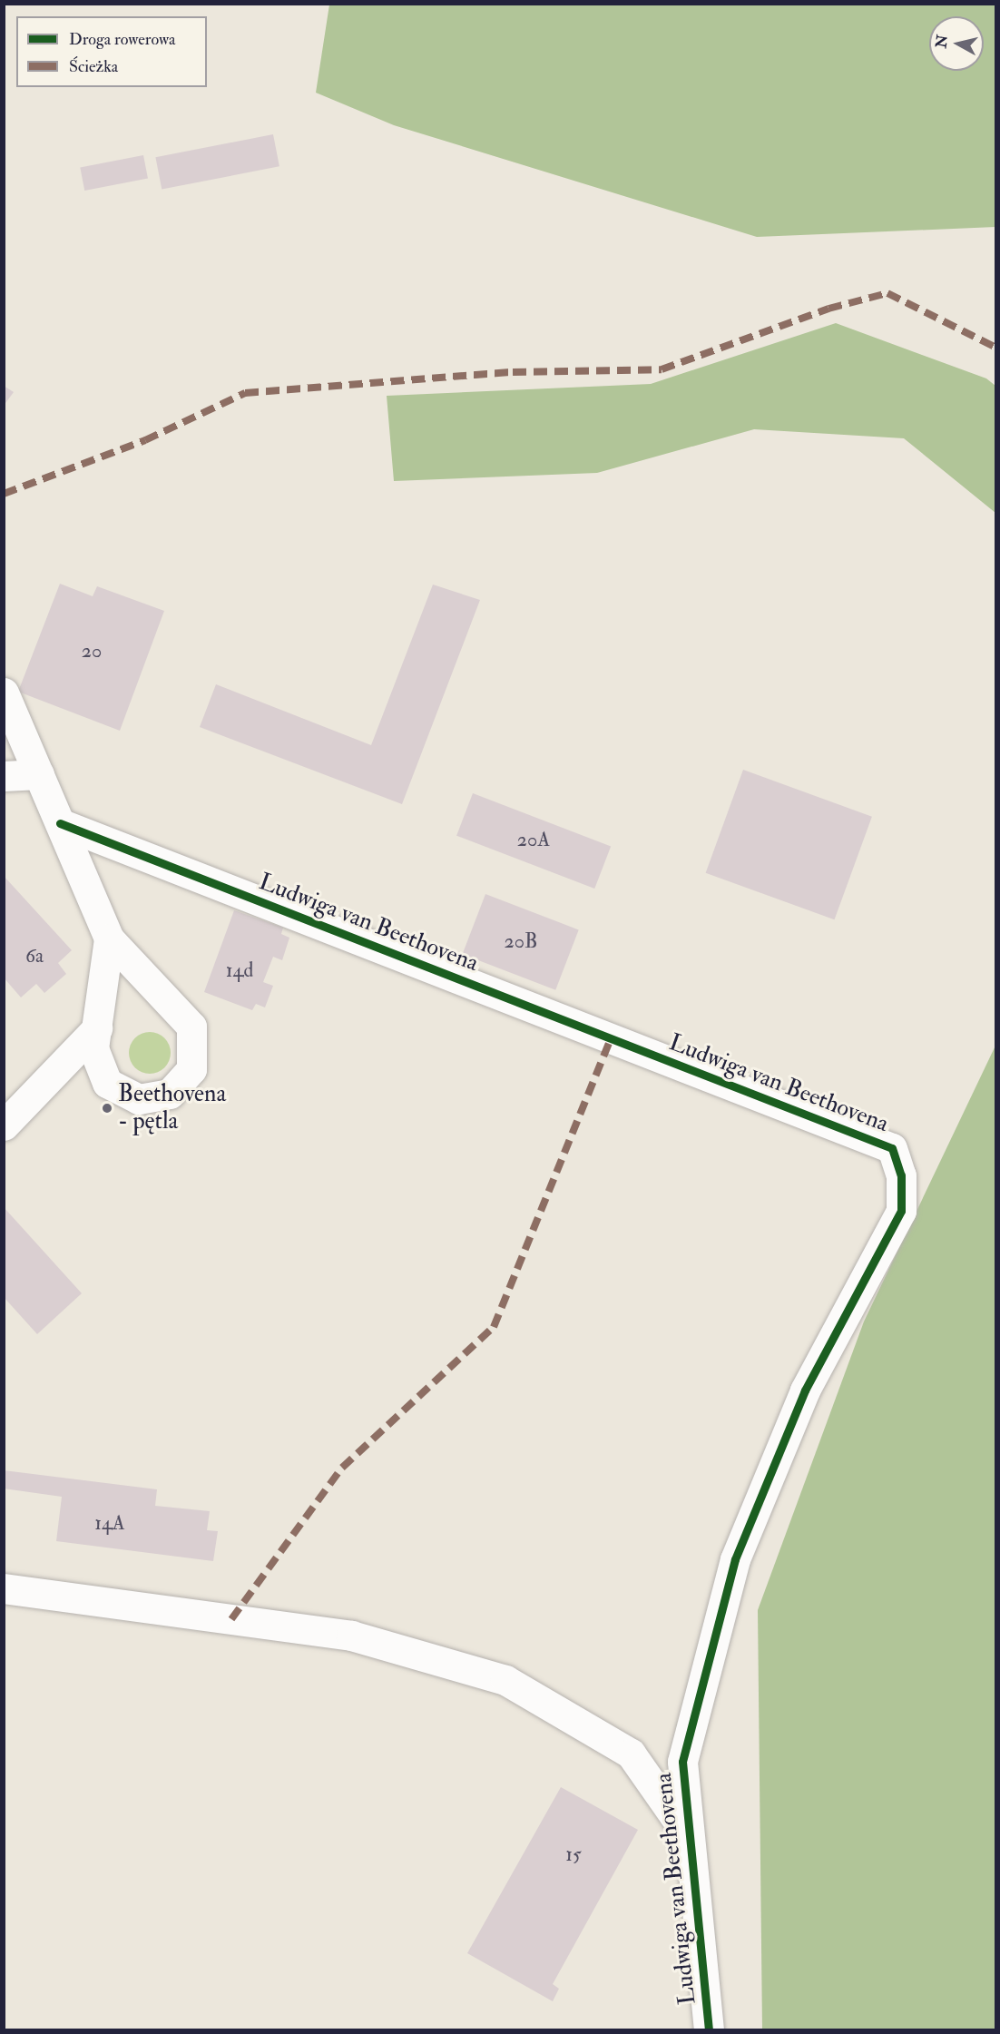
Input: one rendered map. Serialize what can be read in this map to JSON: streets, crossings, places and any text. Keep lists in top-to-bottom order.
{
  "streets": {
    "street": ["Ludwiga van Beethovena"]
  },
  "places": ["Beethovena - pętla"],
  "house_numbers": [
    "20",
    "20A",
    "20B",
    "6a",
    "14d",
    "14A",
    "15"
  ],
  "legend": ["Droga rowerowa", "Ścieżka"],
  "north": "left"
}
